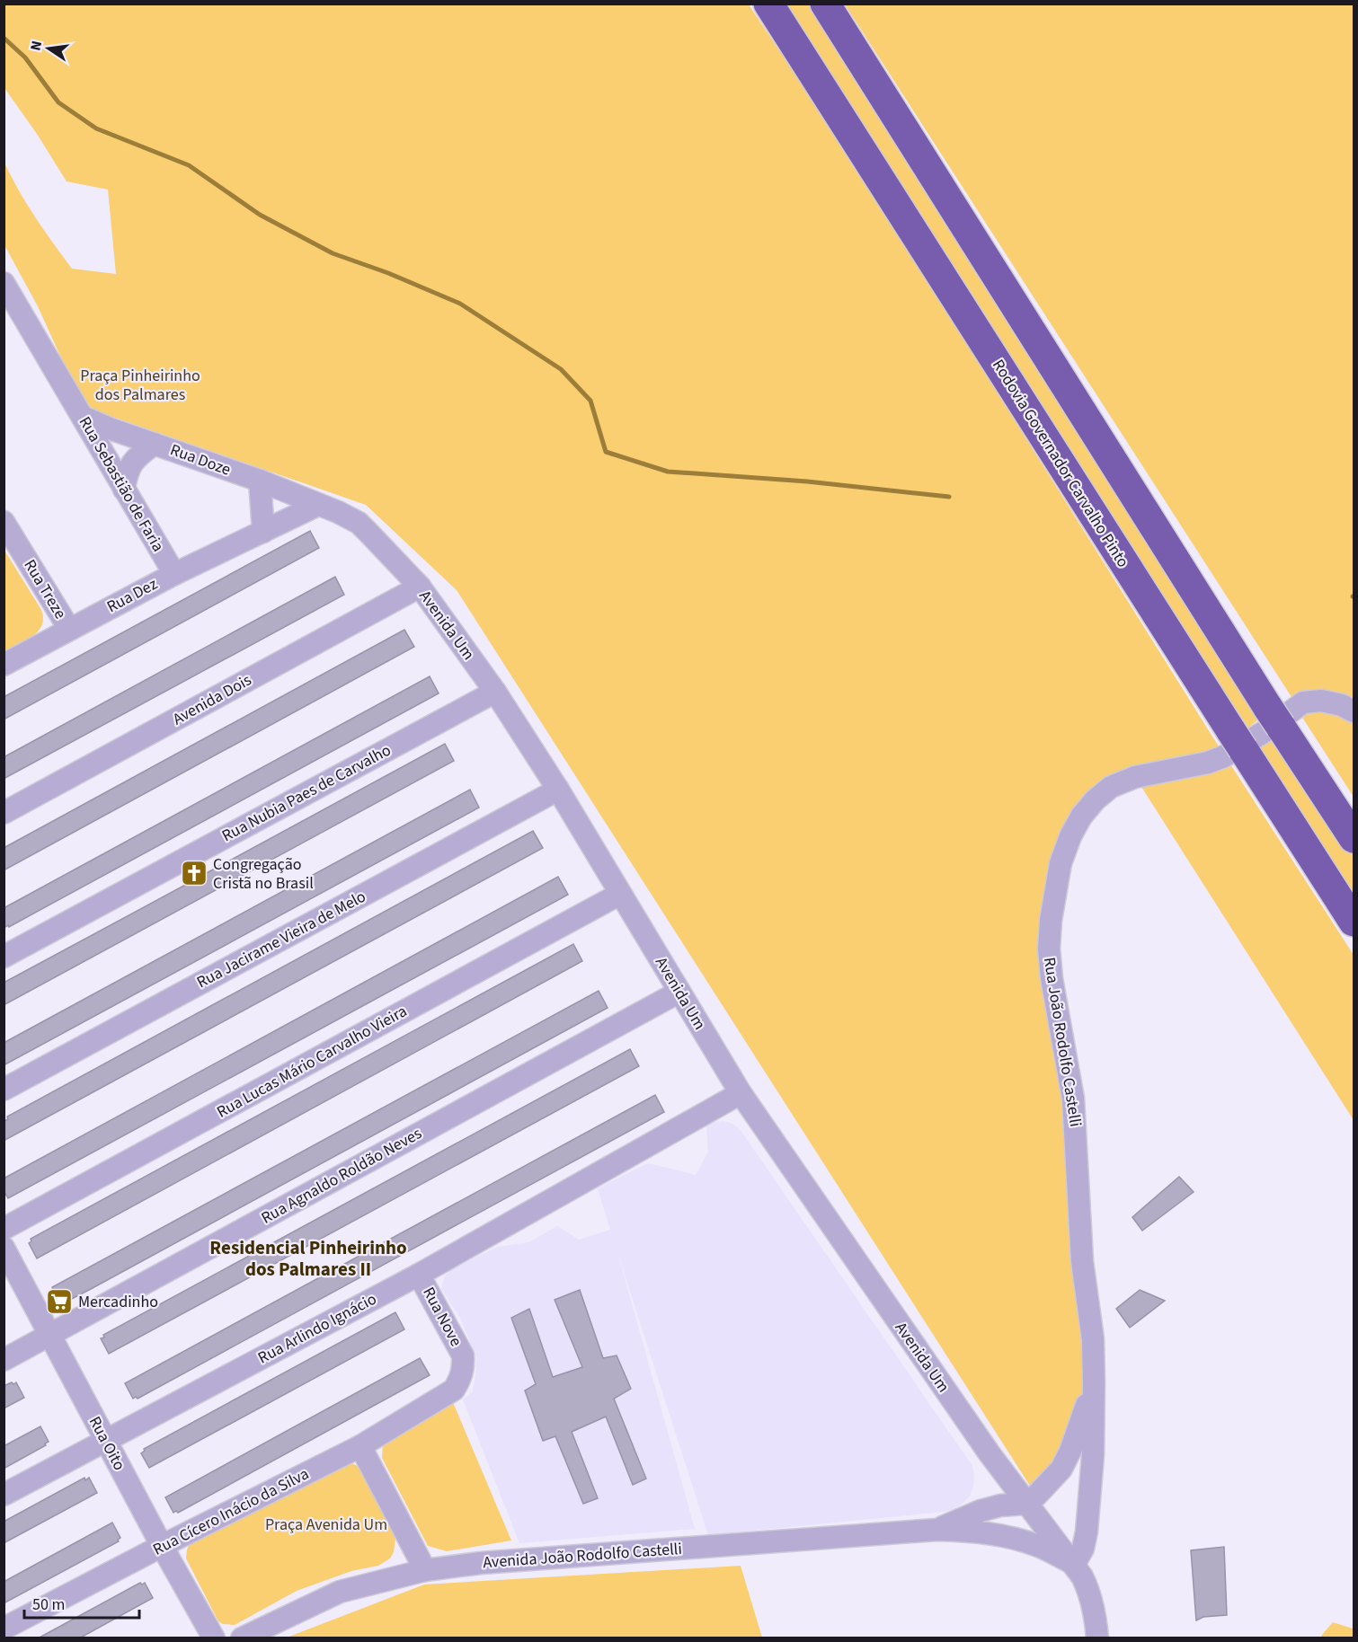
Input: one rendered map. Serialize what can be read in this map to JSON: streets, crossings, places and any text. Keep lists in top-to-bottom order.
{
  "streets": {
    "highway": ["Rodovia Governador Carvalho Pinto"],
    "street": [
      "Rua Doze",
      "Rua Sebastião de Faria",
      "Rua Treze",
      "Rua Dez",
      "Avenida Um",
      "Avenida Dois",
      "Rua Nubia Paes de Carvalho",
      "Rua Jacirame Vieira de Melo",
      "Rua João Rodolfo Castelli",
      "Rua Lucas Mário Carvalho Vieira",
      "Rua Agnaldo Roldão Neves",
      "Rua Nove",
      "Rua Arlindo Ignácio",
      "Rua Oito",
      "Rua Cícero Inácio da Silva",
      "Avenida João Rodolfo Castelli"
    ]
  },
  "crossings": [
    ["Rua Doze", "Rua Sebastião de Faria"],
    ["Rua Doze", "Rua Dez"],
    ["Rua Doze", "Avenida Um"],
    ["Rua Sebastião de Faria", "Rua Dez"],
    ["Rua Treze", "Rua Dez"],
    ["Rua Dez", "Avenida Um"],
    ["Avenida Um", "Avenida Dois"],
    ["Avenida Um", "Rua Nubia Paes de Carvalho"],
    ["Avenida Um", "Rua Jacirame Vieira de Melo"],
    ["Avenida Um", "Rua João Rodolfo Castelli"],
    ["Avenida Um", "Rua Lucas Mário Carvalho Vieira"],
    ["Avenida Um", "Rua Agnaldo Roldão Neves"],
    ["Avenida Um", "Rua Arlindo Ignácio"],
    ["Rua Agnaldo Roldão Neves", "Rua Oito"],
    ["Rua Nove", "Rua Arlindo Ignácio"],
    ["Rua Nove", "Rua Cícero Inácio da Silva"],
    ["Rua Arlindo Ignácio", "Rua Oito"],
    ["Rua Oito", "Rua Cícero Inácio da Silva"]
  ],
  "districts": ["Residencial Pinheirinho dos Palmares II"],
  "parks": ["Praça Pinheirinho dos Palmares", "Praça Avenida Um"],
  "places": {
    "church": ["Congregação Cristã no Brasil"],
    "supermarket": ["Mercadinho"]
  },
  "scale_bar": "50 m",
  "north": "left"
}
